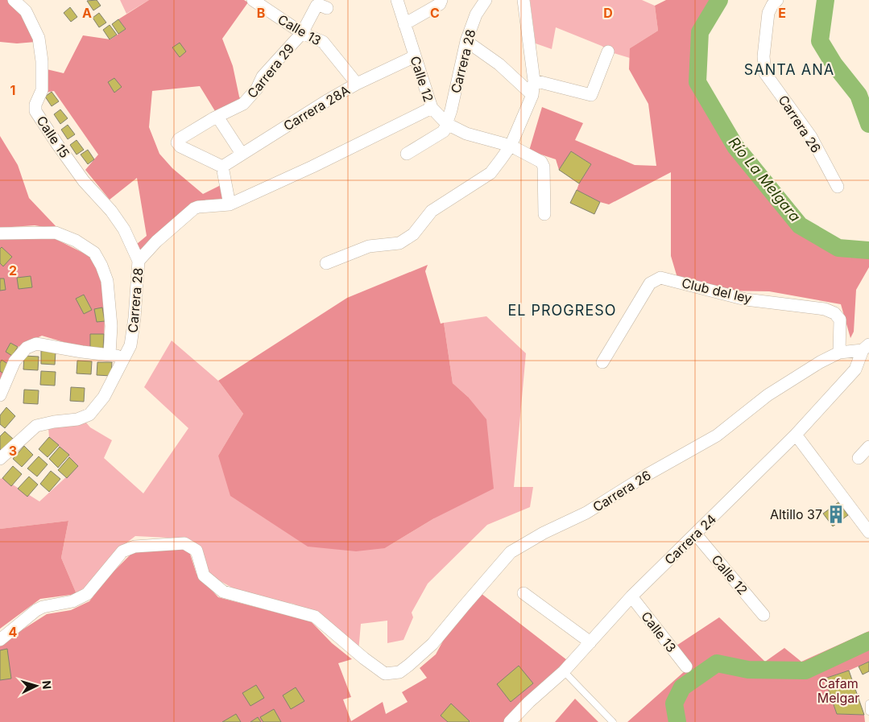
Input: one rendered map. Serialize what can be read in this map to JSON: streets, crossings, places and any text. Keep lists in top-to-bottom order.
{
  "streets": {
    "street": [
      "Calle 13",
      "Carrera 28",
      "Carrera 29",
      "Calle 12",
      "Carrera 28A",
      "Carrera 26",
      "Calle 15",
      "Club del ley",
      "Carrera 24"
    ]
  },
  "crossings": [
    ["Calle 13", "Carrera 29"],
    ["Calle 13", "Carrera 28A"],
    ["Calle 13", "Carrera 24"],
    ["Carrera 28", "Calle 12"],
    ["Carrera 28", "Calle 15"],
    ["Carrera 29", "Carrera 28A"],
    ["Calle 12", "Carrera 28A"],
    ["Calle 12", "Carrera 24"],
    ["Carrera 26", "Club del ley"],
    ["Carrera 26", "Carrera 24"]
  ],
  "districts": ["SANTA ANA", "EL PROGRESO"],
  "water": ["Río La Melgara"],
  "parks": ["Cafam Melgar"],
  "places": {
    "building": ["Altillo 37"]
  },
  "north": "right",
  "grid": {
    "columns": [
      "A",
      "B",
      "C",
      "D",
      "E"
    ],
    "rows": [
      "1",
      "2",
      "3",
      "4"
    ]
  }
}
